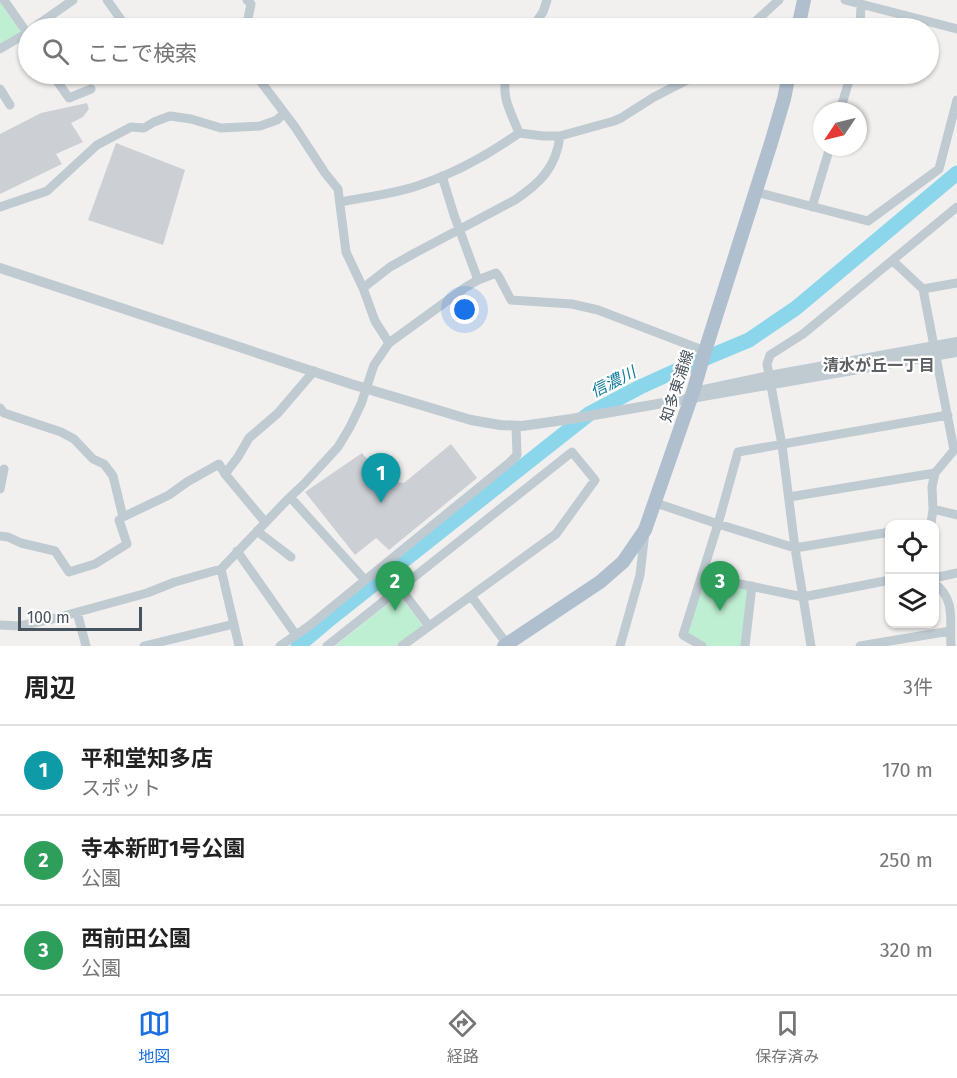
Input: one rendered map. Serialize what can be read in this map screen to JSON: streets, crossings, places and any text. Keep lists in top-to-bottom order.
{
  "streets": {
    "main road": ["知多東浦線"]
  },
  "districts": ["清水が丘一丁目"],
  "water": ["信濃川"],
  "scale_bar": "100 m",
  "north": "bottom left",
  "page": {
    "search": "ここで検索",
    "pins": ["1", "2", "3"],
    "scale": "100 m",
    "heading": ["周辺", "3件"],
    "list": [
      {
        "mark": "1",
        "name": "平和堂知多店",
        "note": "スポット",
        "value": "170 m"
      },
      {
        "mark": "2",
        "name": "寺本新町1号公園",
        "note": "公園",
        "value": "250 m"
      },
      {
        "mark": "3",
        "name": "西前田公園",
        "note": "公園",
        "value": "320 m"
      }
    ],
    "nav": ["地図", "経路", "保存済み"]
  }
}
